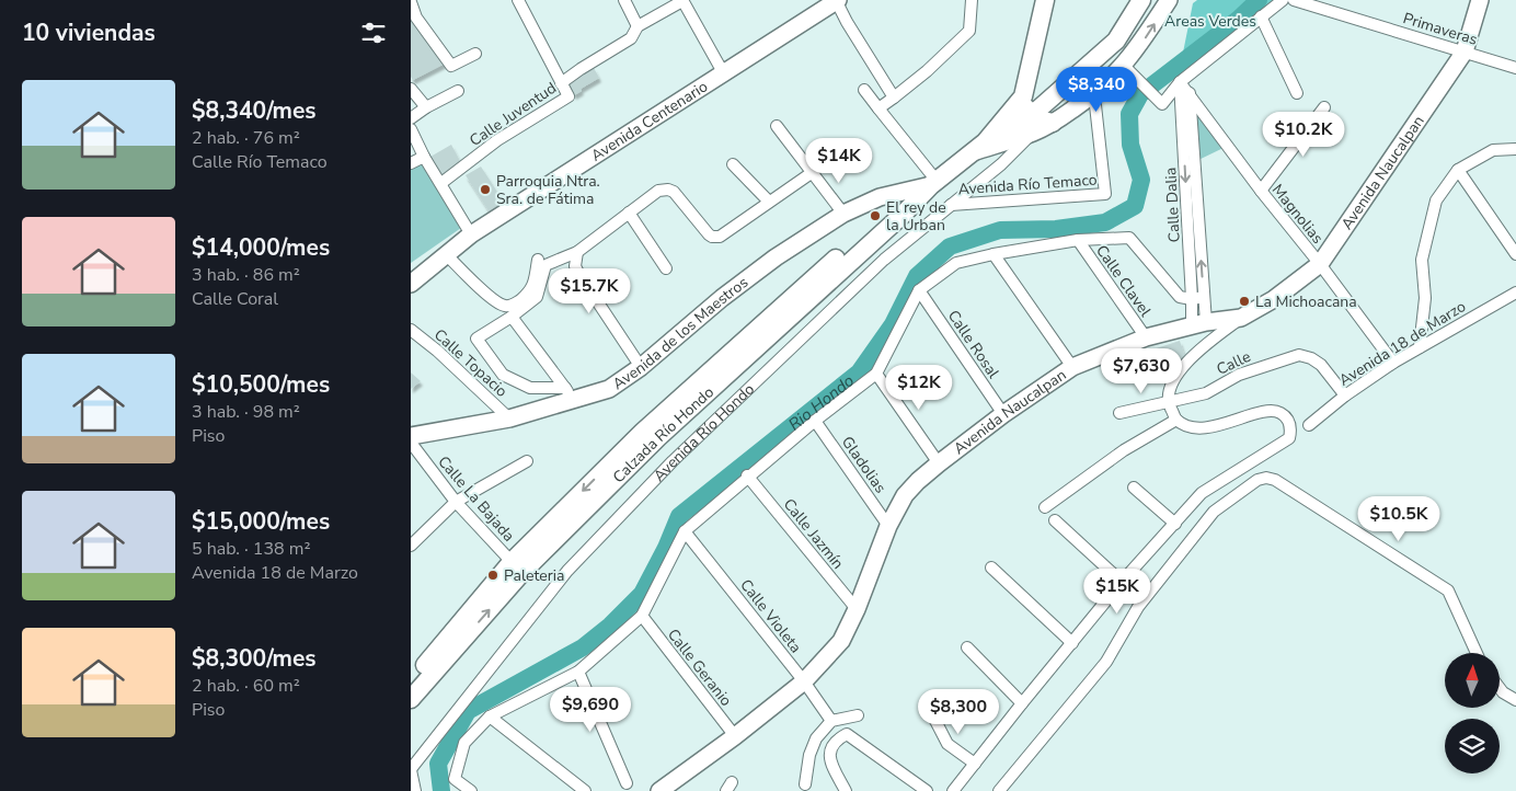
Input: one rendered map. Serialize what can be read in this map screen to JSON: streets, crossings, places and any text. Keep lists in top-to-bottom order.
{
  "streets": {
    "main road": [
      "Avenida Centenario",
      "Avenida Naucalpan",
      "Avenida de los Maestros",
      "Calzada Río Hondo"
    ],
    "street": [
      "Primaveras",
      "Calle Juventud",
      "Avenida Río Temaco",
      "Calle Dalia",
      "Magnolias",
      "Calle Clavel",
      "Avenida 18 de Marzo",
      "Calle Rosal",
      "Calle Topacio",
      "Calle",
      "Avenida Río Hondo",
      "Gladolias",
      "Calle La Bajada",
      "Calle Jazmín",
      "Calle Violeta",
      "Calle Geranio"
    ]
  },
  "crossings": [
    ["Primaveras", "Avenida Naucalpan"],
    ["Avenida Naucalpan", "Calle Dalia"],
    ["Avenida Naucalpan", "Magnolias"],
    ["Avenida Naucalpan", "Calle Clavel"],
    ["Avenida Naucalpan", "Calle Rosal"],
    ["Avenida Naucalpan", "Gladolias"],
    ["Avenida Naucalpan", "Calle Jazmín"],
    ["Avenida Naucalpan", "Calle Violeta"],
    ["Avenida Naucalpan", "Calle Geranio"],
    ["Avenida Río Temaco", "Avenida Río Hondo"],
    ["Calle Dalia", "Magnolias"],
    ["Magnolias", "Avenida 18 de Marzo"],
    ["Avenida de los Maestros", "Calle Topacio"],
    ["Avenida de los Maestros", "Calzada Río Hondo"],
    ["Avenida de los Maestros", "Calle La Bajada"],
    ["Avenida 18 de Marzo", "Calle"],
    ["Calzada Río Hondo", "Calle La Bajada"]
  ],
  "water": ["Rio Hondo"],
  "parks": ["Areas Verdes"],
  "places": [
    "Parroquia Ntra. Sra. de Fátima",
    "El rey de la Urban",
    "La Michoacana",
    "Paleteria"
  ],
  "north": "top",
  "page": {
    "heading": "10 viviendas",
    "list": [
      {
        "name": "$8,340/mes",
        "note": "2 hab. · 76 m² · Calle Río Temaco"
      },
      {
        "name": "$14,000/mes",
        "note": "3 hab. · 86 m² · Calle Coral"
      },
      {
        "name": "$10,500/mes",
        "note": "3 hab. · 98 m² · Piso"
      },
      {
        "name": "$15,000/mes",
        "note": "5 hab. · 138 m² · Avenida 18 de Marzo"
      },
      {
        "name": "$8,300/mes",
        "note": "2 hab. · 60 m² · Piso"
      }
    ],
    "price": [
      "$8,340",
      "$10.2K",
      "$14K",
      "$15.7K",
      "$7,630",
      "$12K",
      "$10.5K",
      "$15K",
      "$9,690",
      "$8,300"
    ]
  }
}
